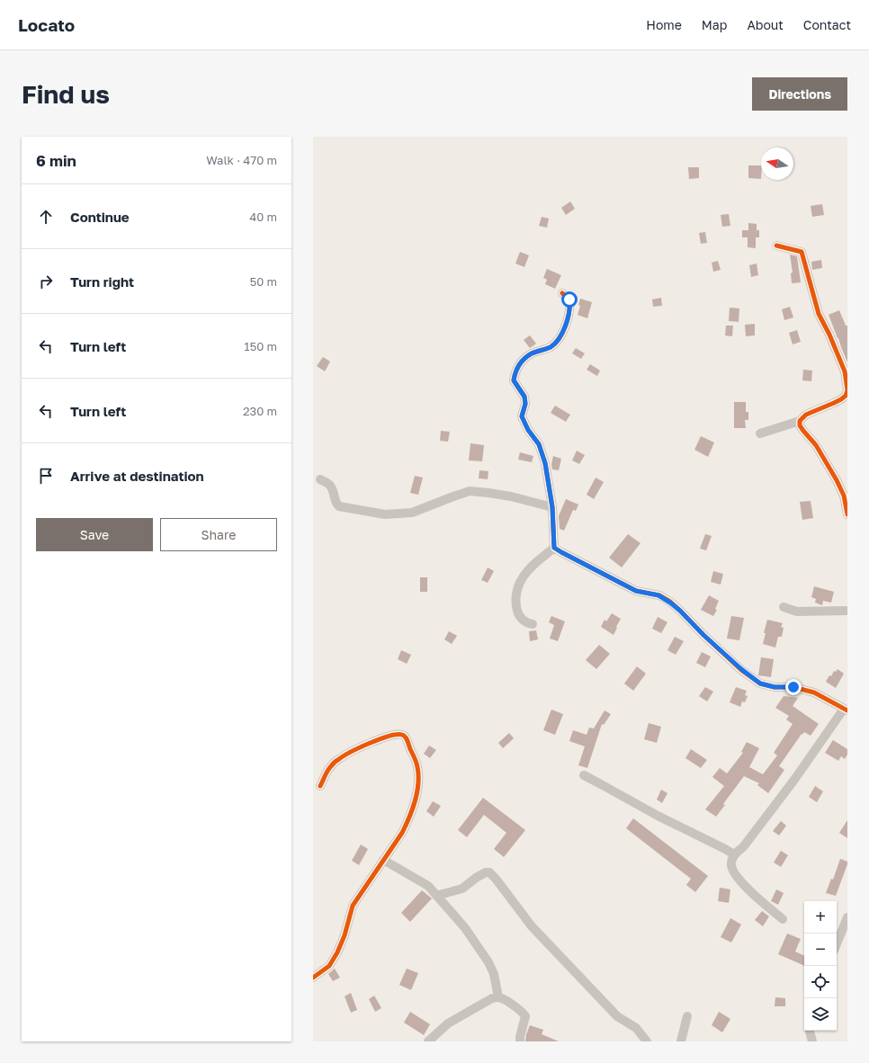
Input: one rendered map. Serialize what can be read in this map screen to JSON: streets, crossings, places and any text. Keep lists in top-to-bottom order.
{
  "north": "left",
  "page": {
    "header": "Locato",
    "nav": [
      "Home",
      "Map",
      "About",
      "Contact"
    ],
    "buttons": [
      "Directions",
      ["Save", "Share"]
    ],
    "title": "Find us",
    "heading": ["6 min", "Walk · 470 m"],
    "list": [
      ["Continue", "40 m"],
      ["Turn right", "50 m"],
      ["Turn left", "150 m"],
      ["Turn left", "230 m"],
      "Arrive at destination"
    ],
    "map_buttons": ["+", "−"]
  }
}
